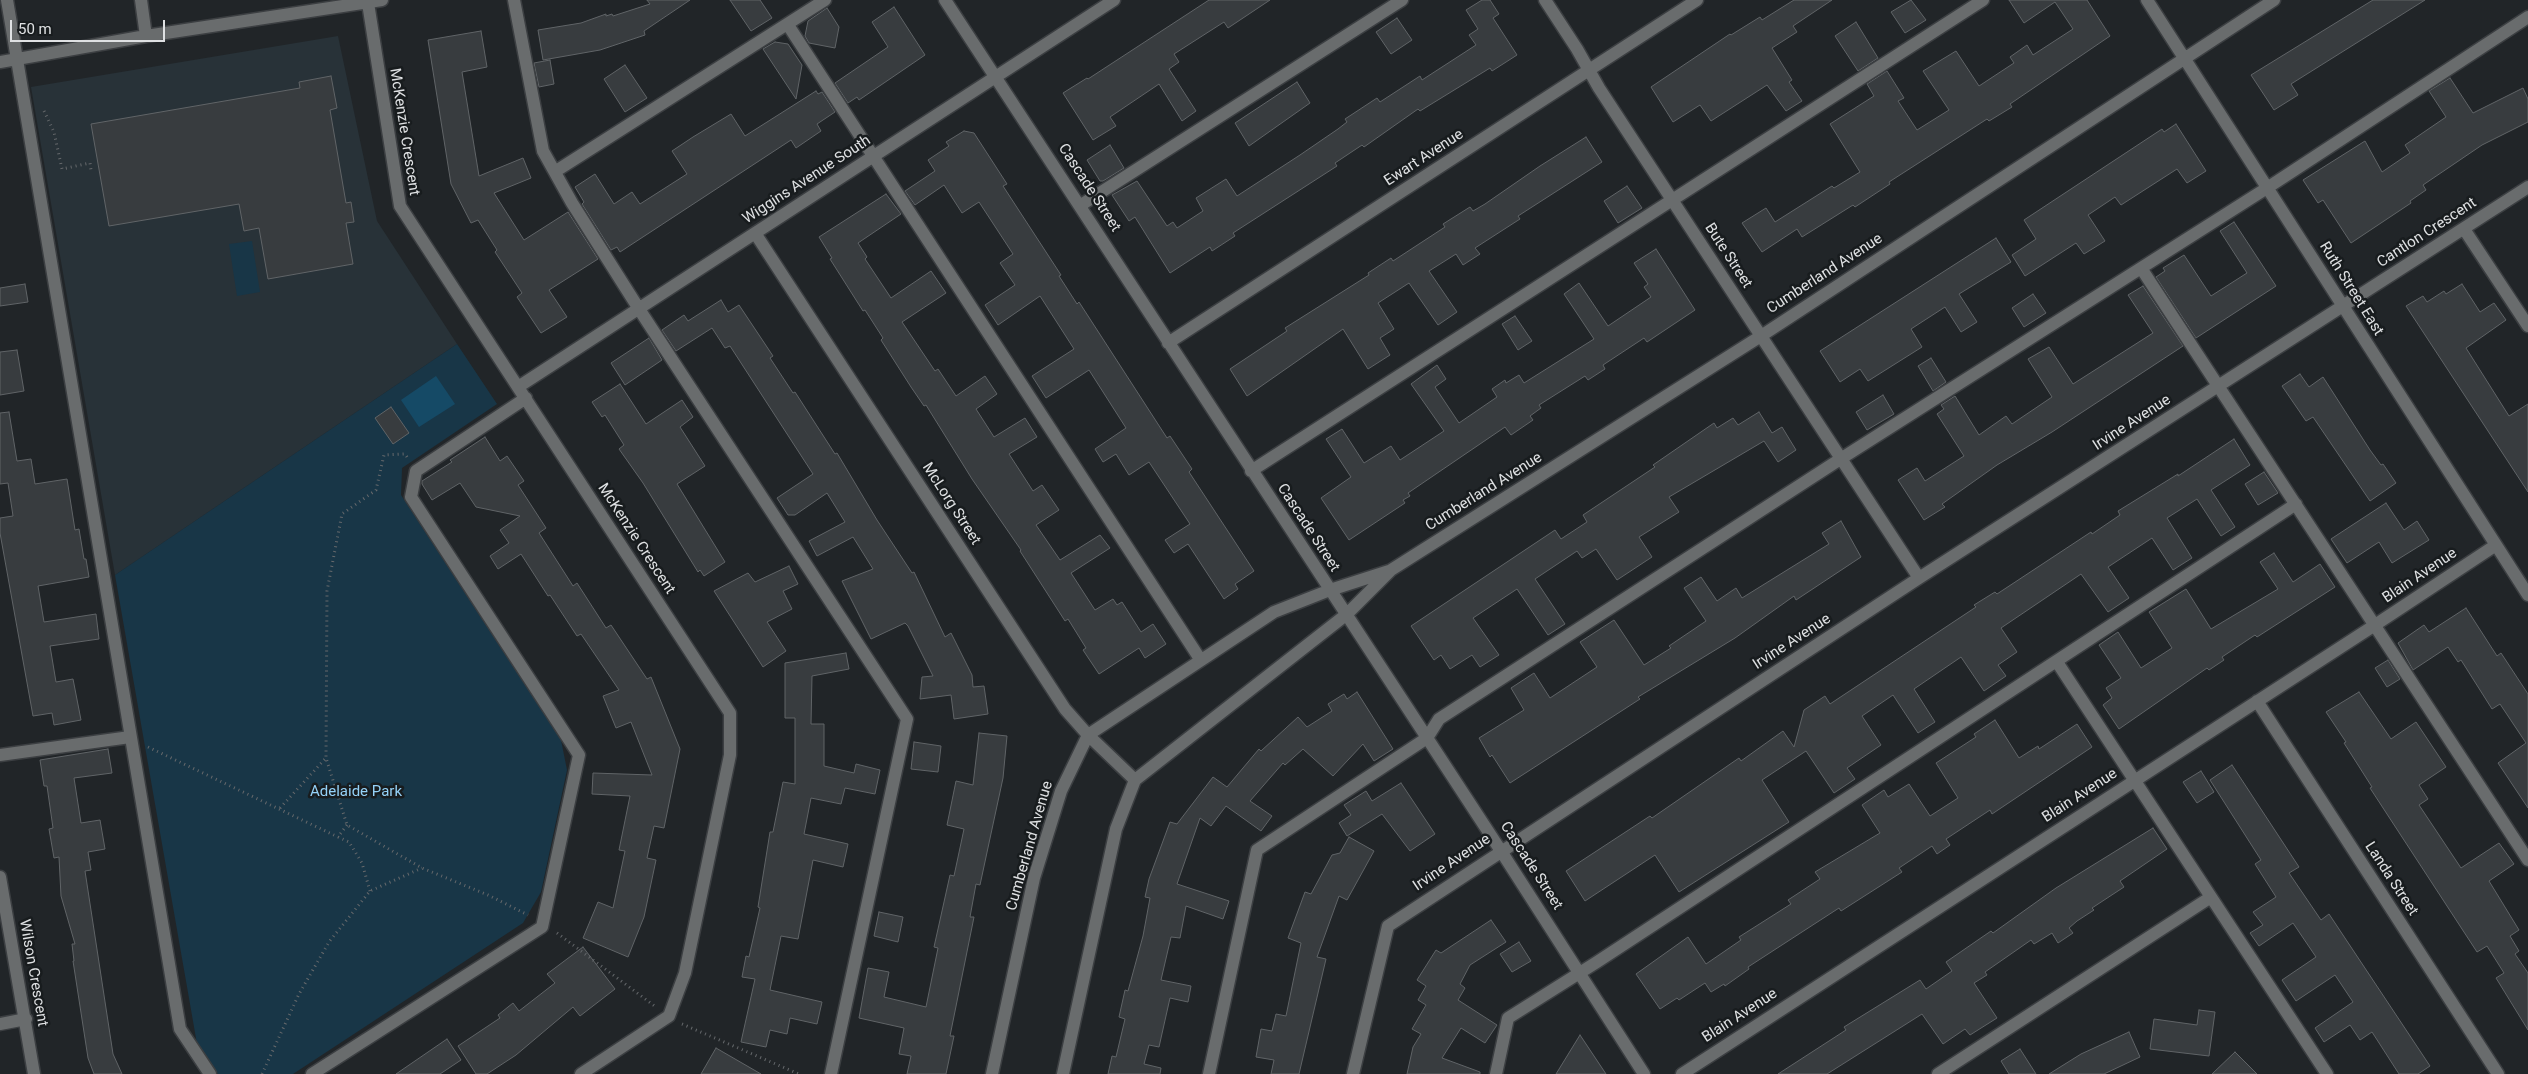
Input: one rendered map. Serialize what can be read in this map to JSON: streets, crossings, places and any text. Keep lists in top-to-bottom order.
{
  "streets": {
    "street": [
      "McKenzie Crescent",
      "Ewart Avenue",
      "Wiggins Avenue South",
      "Cascade Street",
      "Cantlon Crescent",
      "Bute Street",
      "Cumberland Avenue",
      "Ruth Street East",
      "Irvine Avenue",
      "McLorg Street",
      "Blain Avenue",
      "Landa Street",
      "Wilson Crescent"
    ]
  },
  "crossings": [
    ["McKenzie Crescent", "Wiggins Avenue South"],
    ["Ewart Avenue", "Cascade Street"],
    ["Ewart Avenue", "Bute Street"],
    ["Wiggins Avenue South", "Cascade Street"],
    ["Wiggins Avenue South", "McLorg Street"],
    ["Cascade Street", "Cumberland Avenue"],
    ["Cascade Street", "Irvine Avenue"],
    ["Cantlon Crescent", "Ruth Street East"],
    ["Cantlon Crescent", "Irvine Avenue"],
    ["Bute Street", "Cumberland Avenue"],
    ["Bute Street", "Irvine Avenue"],
    ["Cumberland Avenue", "Ruth Street East"],
    ["Cumberland Avenue", "McLorg Street"],
    ["Ruth Street East", "Irvine Avenue"],
    ["Ruth Street East", "Blain Avenue"],
    ["Blain Avenue", "Landa Street"]
  ],
  "parks": ["Adelaide Park"],
  "scale_bar": "50 m"
}
